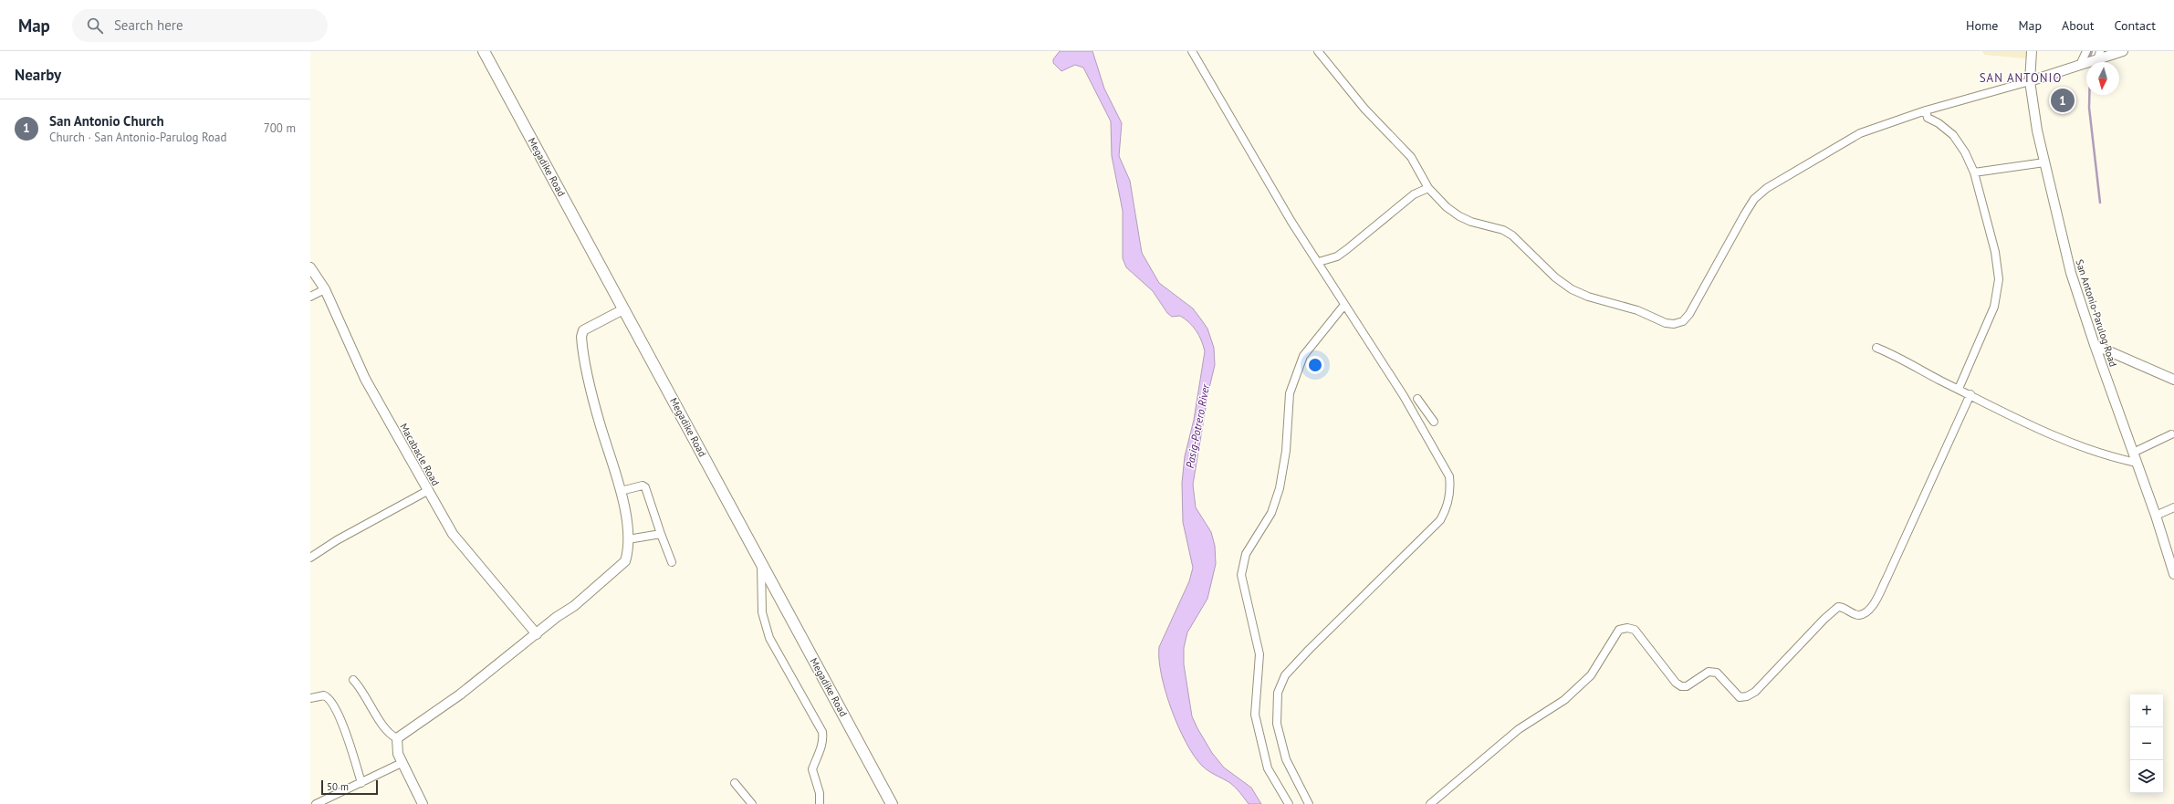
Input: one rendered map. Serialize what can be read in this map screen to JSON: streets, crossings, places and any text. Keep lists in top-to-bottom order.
{
  "streets": {
    "main road": ["Megadike Road"],
    "street": ["San Antonio-Parulog Road", "Macabacle Road"]
  },
  "districts": ["SAN ANTONIO"],
  "water": ["Pasig-Potrero River"],
  "scale_bar": "50 m",
  "north": "bottom",
  "page": {
    "header": "Map",
    "search": "Search here",
    "nav": [
      "Home",
      "Map",
      "About",
      "Contact"
    ],
    "heading": "Nearby",
    "pins": "1",
    "list": [
      {
        "mark": "1",
        "name": "San Antonio Church",
        "note": "Church · San Antonio-Parulog Road",
        "value": "700 m"
      }
    ],
    "map_buttons": ["+", "−"],
    "scale": "50 m"
  }
}
